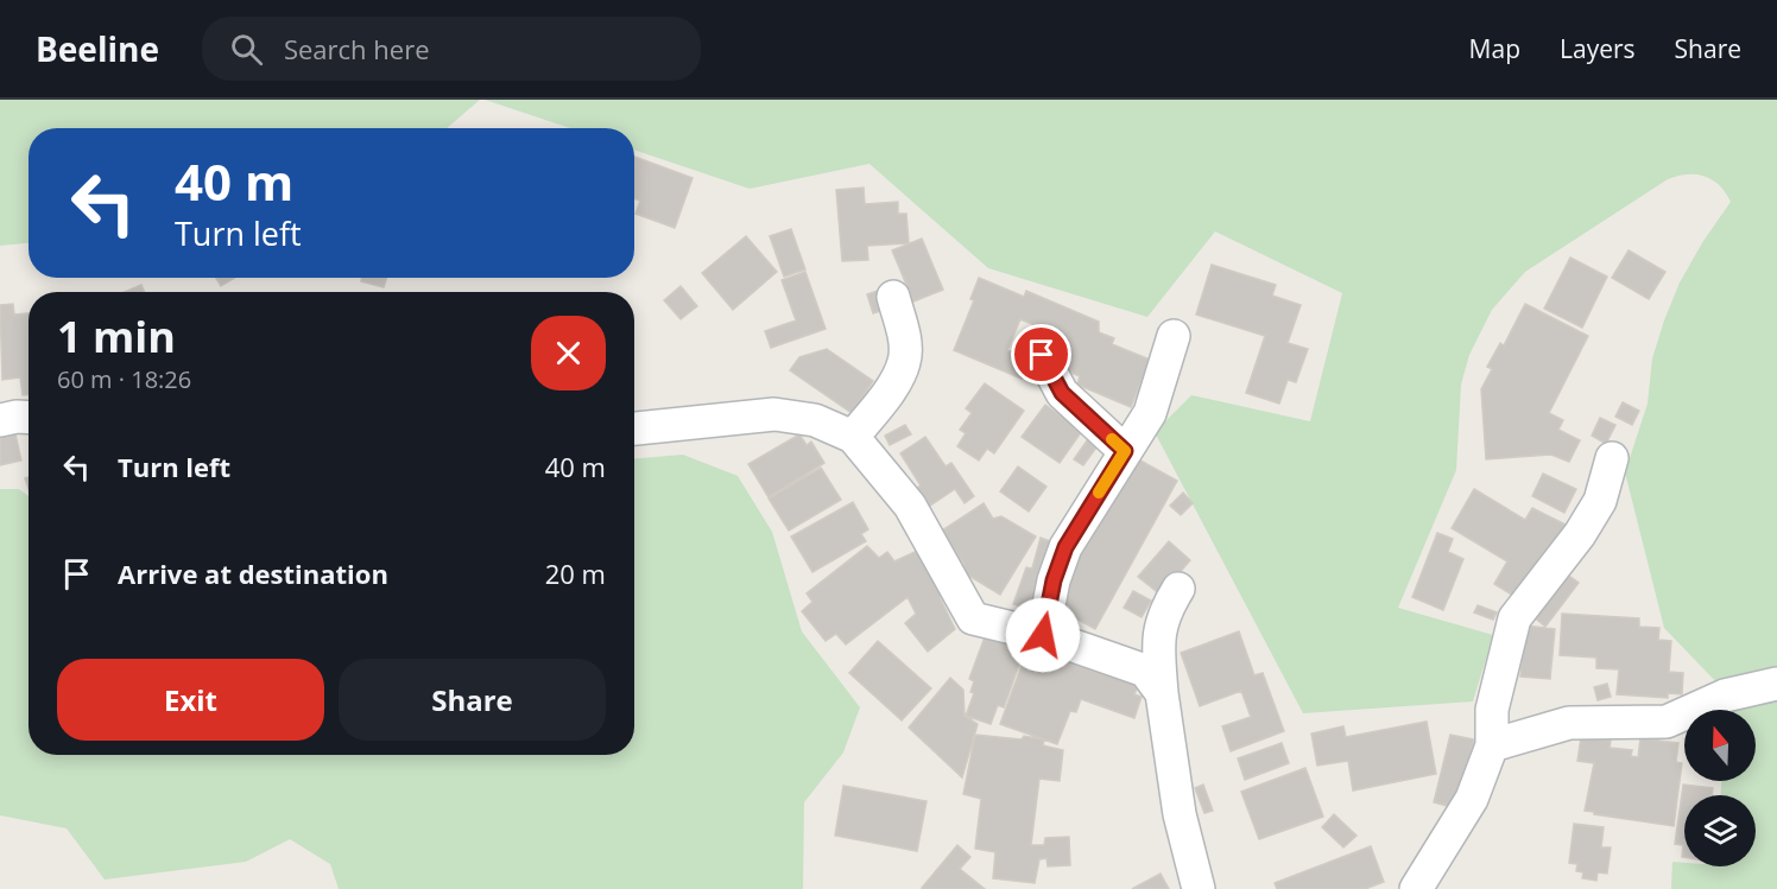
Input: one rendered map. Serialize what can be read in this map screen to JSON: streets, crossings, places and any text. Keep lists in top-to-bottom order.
{
  "north": "top",
  "page": {
    "header": "Beeline",
    "search": "Search here",
    "nav": ["Map", "Layers", "Share"],
    "turn": ["40 m", "Turn left"],
    "heading": ["1 min", "60 m · 18:26"],
    "list": [
      {
        "name": "Turn left",
        "value": "40 m"
      },
      {
        "name": "Arrive at destination",
        "value": "20 m"
      }
    ],
    "buttons": ["Exit", "Share"]
  }
}
